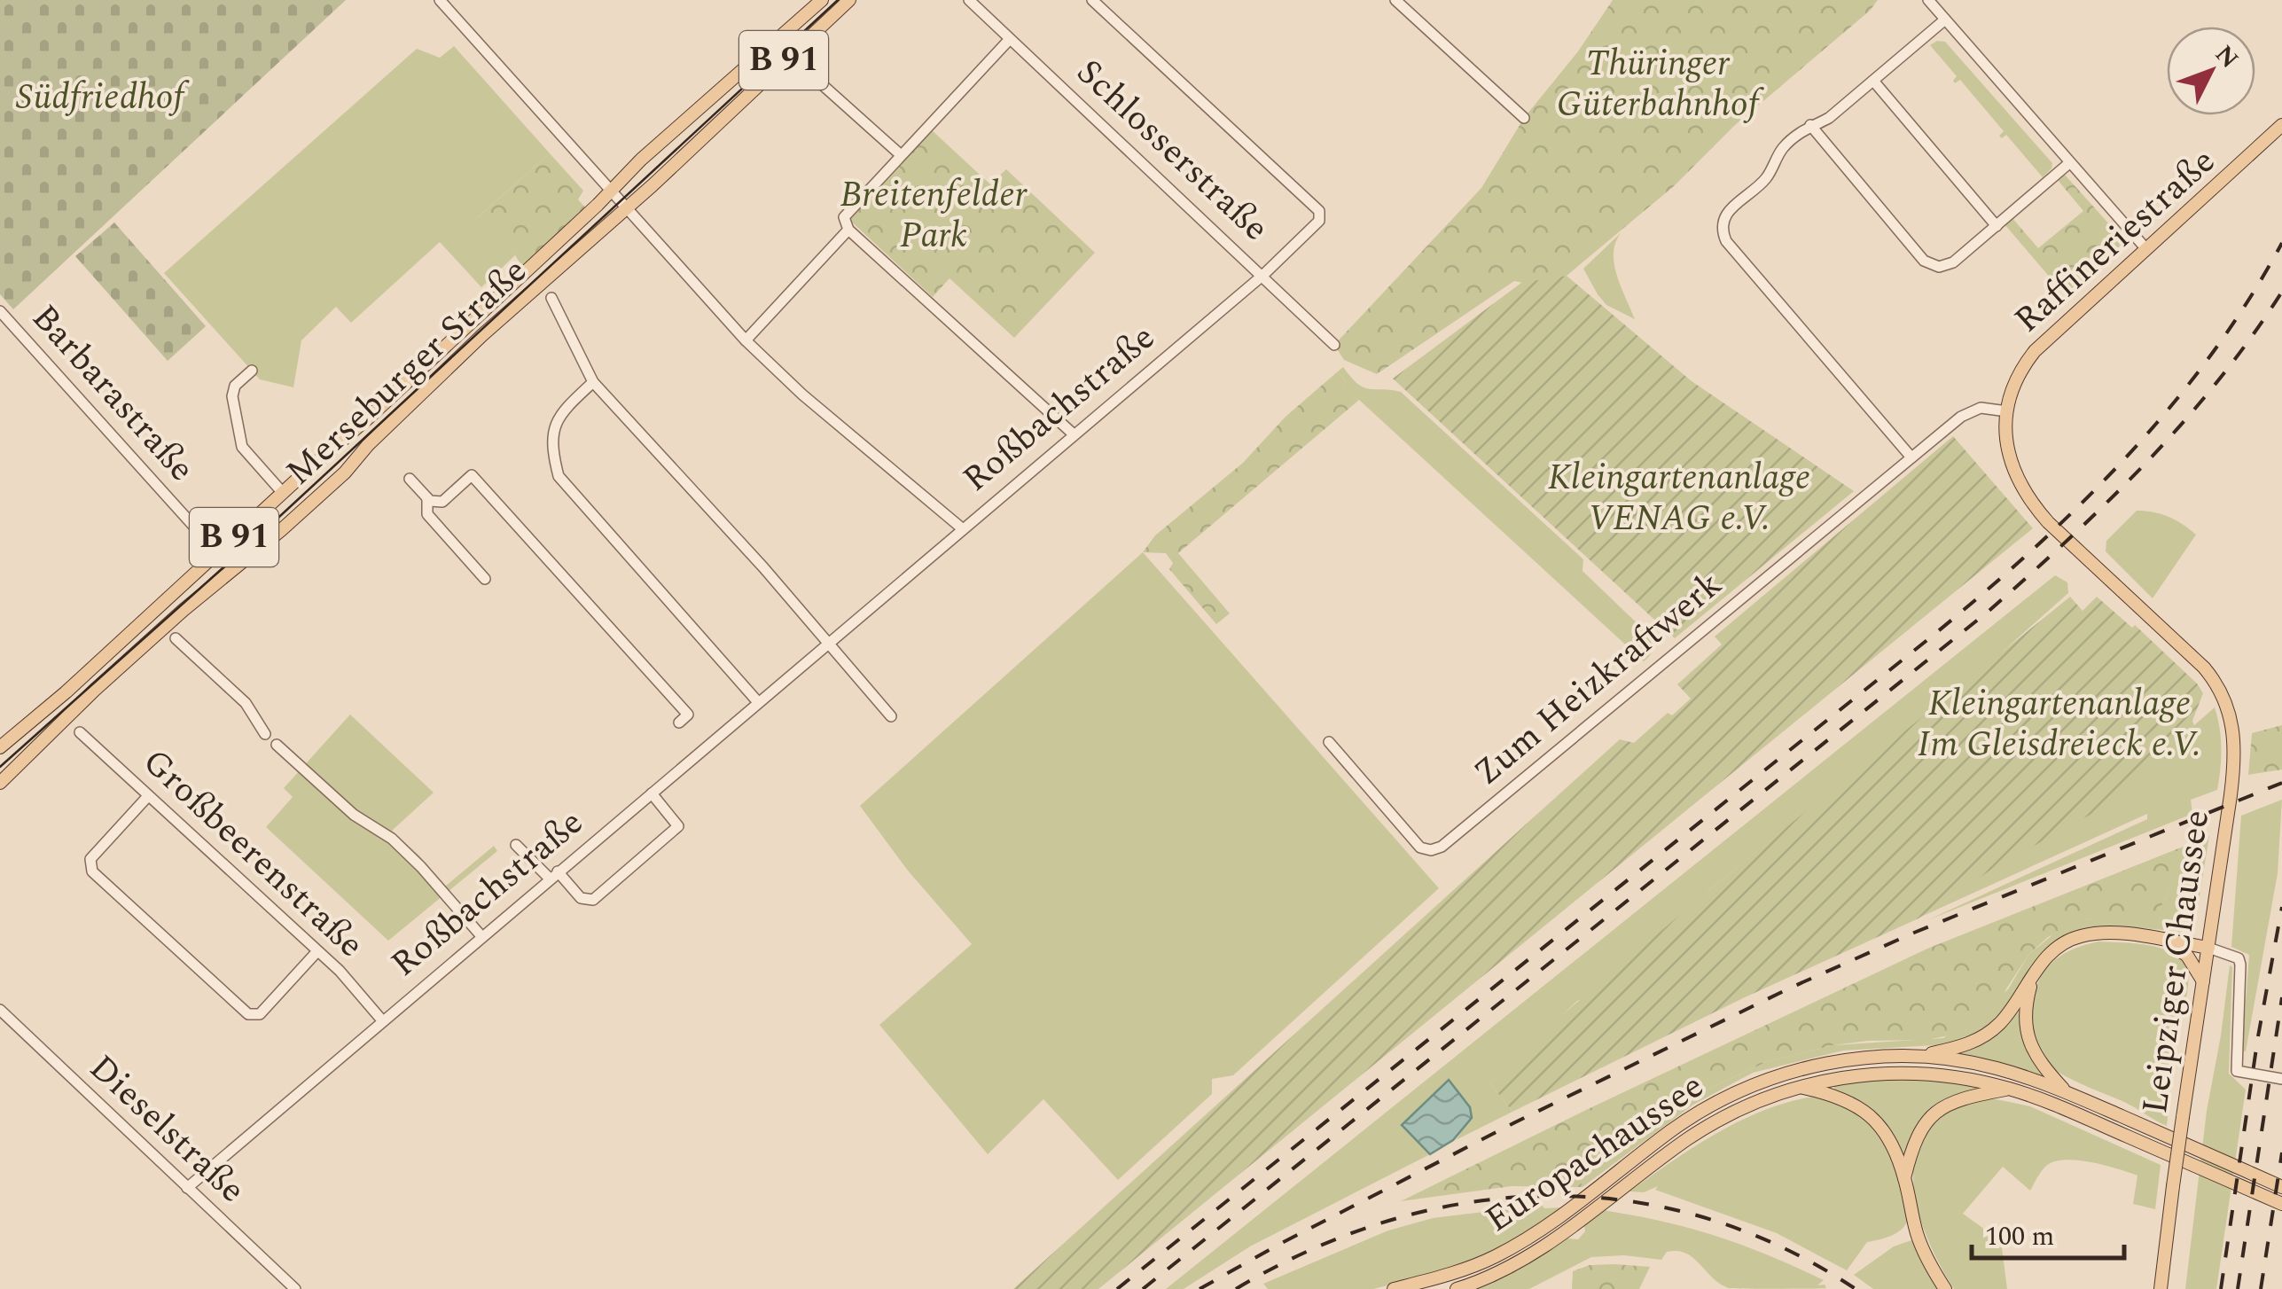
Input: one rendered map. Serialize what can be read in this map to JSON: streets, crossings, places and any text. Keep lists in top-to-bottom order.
{
  "streets": {
    "main road": [
      "B 91",
      "Raffineriestraße",
      "Merseburger Straße",
      "Leipziger Chaussee",
      "Europachaussee"
    ],
    "street": [
      "Schlosserstraße",
      "Barbarastraße",
      "Roßbachstraße",
      "Zum Heizkraftwerk",
      "Großbeerenstraße",
      "Dieselstraße"
    ]
  },
  "crossings": [
    ["Schlosserstraße", "Roßbachstraße"],
    ["Raffineriestraße", "Zum Heizkraftwerk"],
    ["Raffineriestraße", "Leipziger Chaussee"],
    ["Merseburger Straße", "Barbarastraße"],
    ["Roßbachstraße", "Großbeerenstraße"],
    ["Roßbachstraße", "Dieselstraße"],
    ["Zum Heizkraftwerk", "Leipziger Chaussee"]
  ],
  "parks": [
    "Thüringer Güterbahnhof",
    "Südfriedhof",
    "Breitenfelder Park",
    "Kleingartenanlage VENAG e.V.",
    "Kleingartenanlage Im Gleisdreieck e.V."
  ],
  "scale_bar": "100 m",
  "north": "top right"
}
